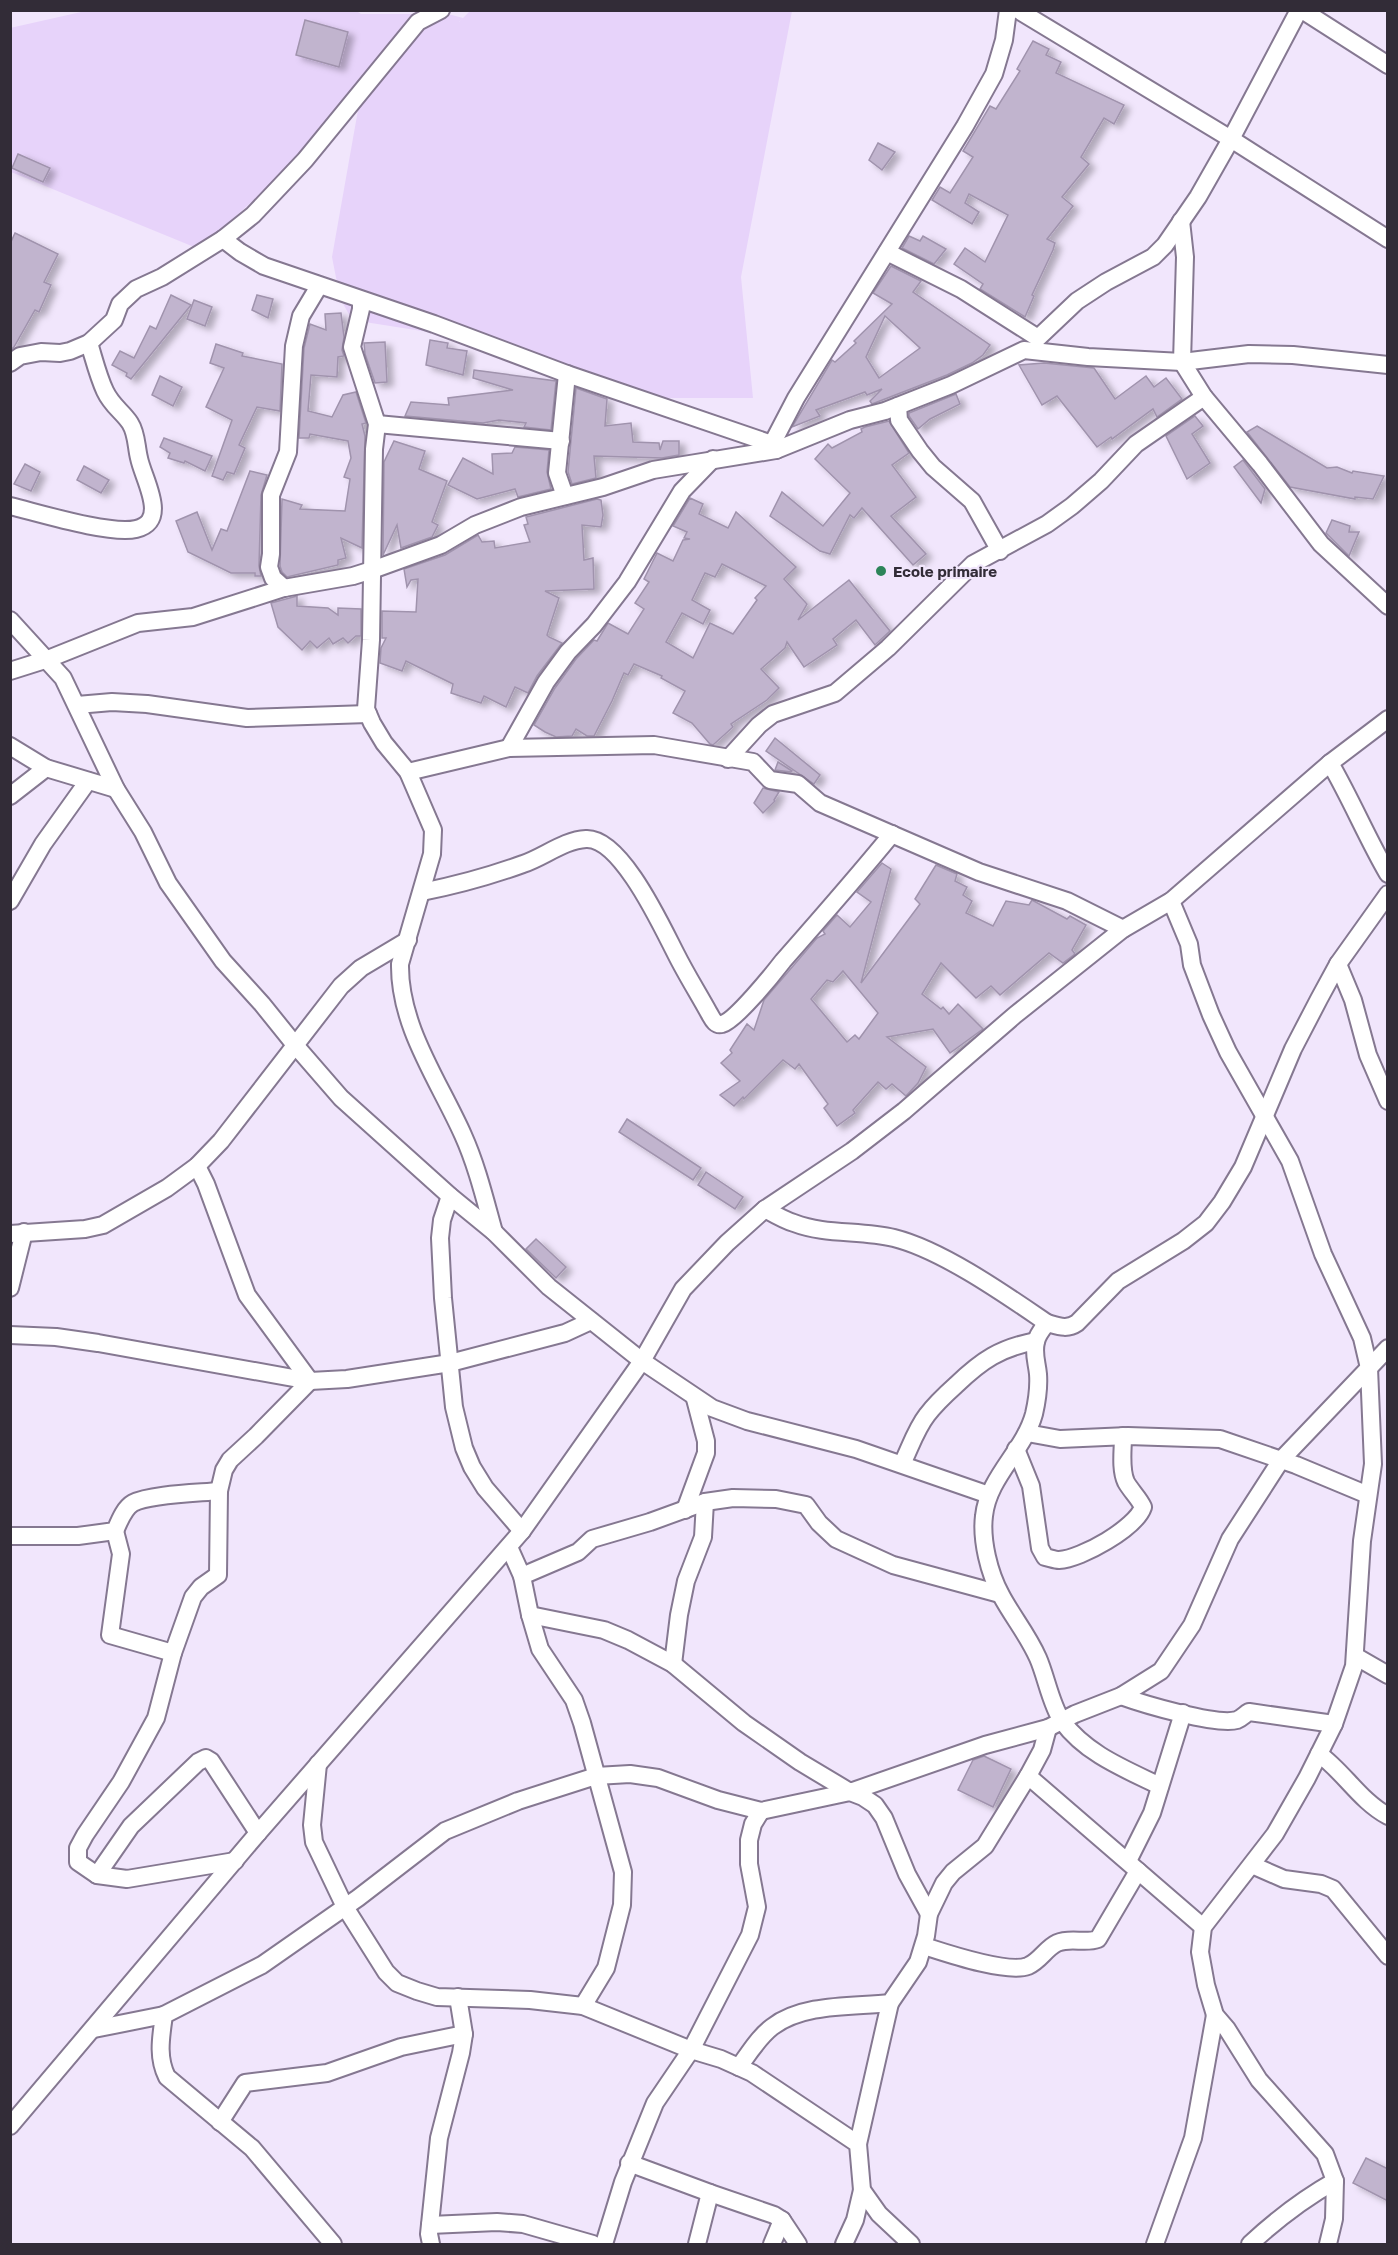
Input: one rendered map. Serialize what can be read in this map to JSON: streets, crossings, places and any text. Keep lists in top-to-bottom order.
{
  "places": ["Ecole primaire"]
}
